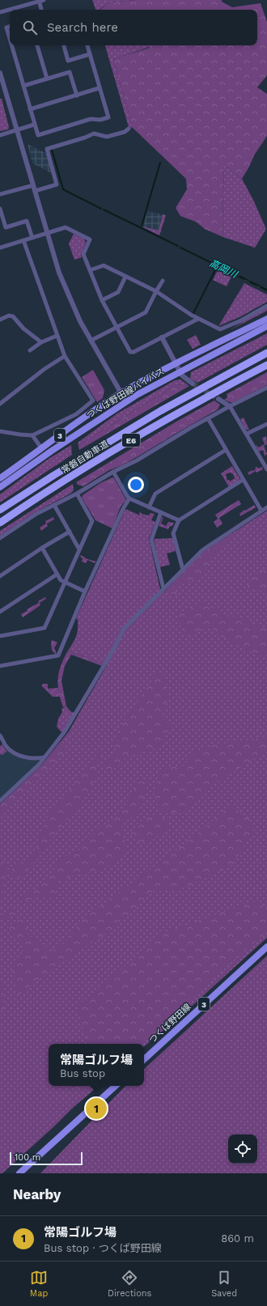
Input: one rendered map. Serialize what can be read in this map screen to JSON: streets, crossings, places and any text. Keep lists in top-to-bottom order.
{
  "streets": {
    "highway": ["E6", "常磐自動車道"],
    "main road": ["つくば野田線バイパス", "3", "つくば野田線"]
  },
  "water": ["高岡川"],
  "scale_bar": "100 m",
  "page": {
    "search": "Search here",
    "popup": ["常陽ゴルフ場", "Bus stop"],
    "pins": "1",
    "scale": "100 m",
    "heading": "Nearby",
    "list": [
      {
        "mark": "1",
        "name": "常陽ゴルフ場",
        "note": "Bus stop · つくば野田線",
        "value": "860 m"
      }
    ],
    "nav": ["Map", "Directions", "Saved"]
  }
}
